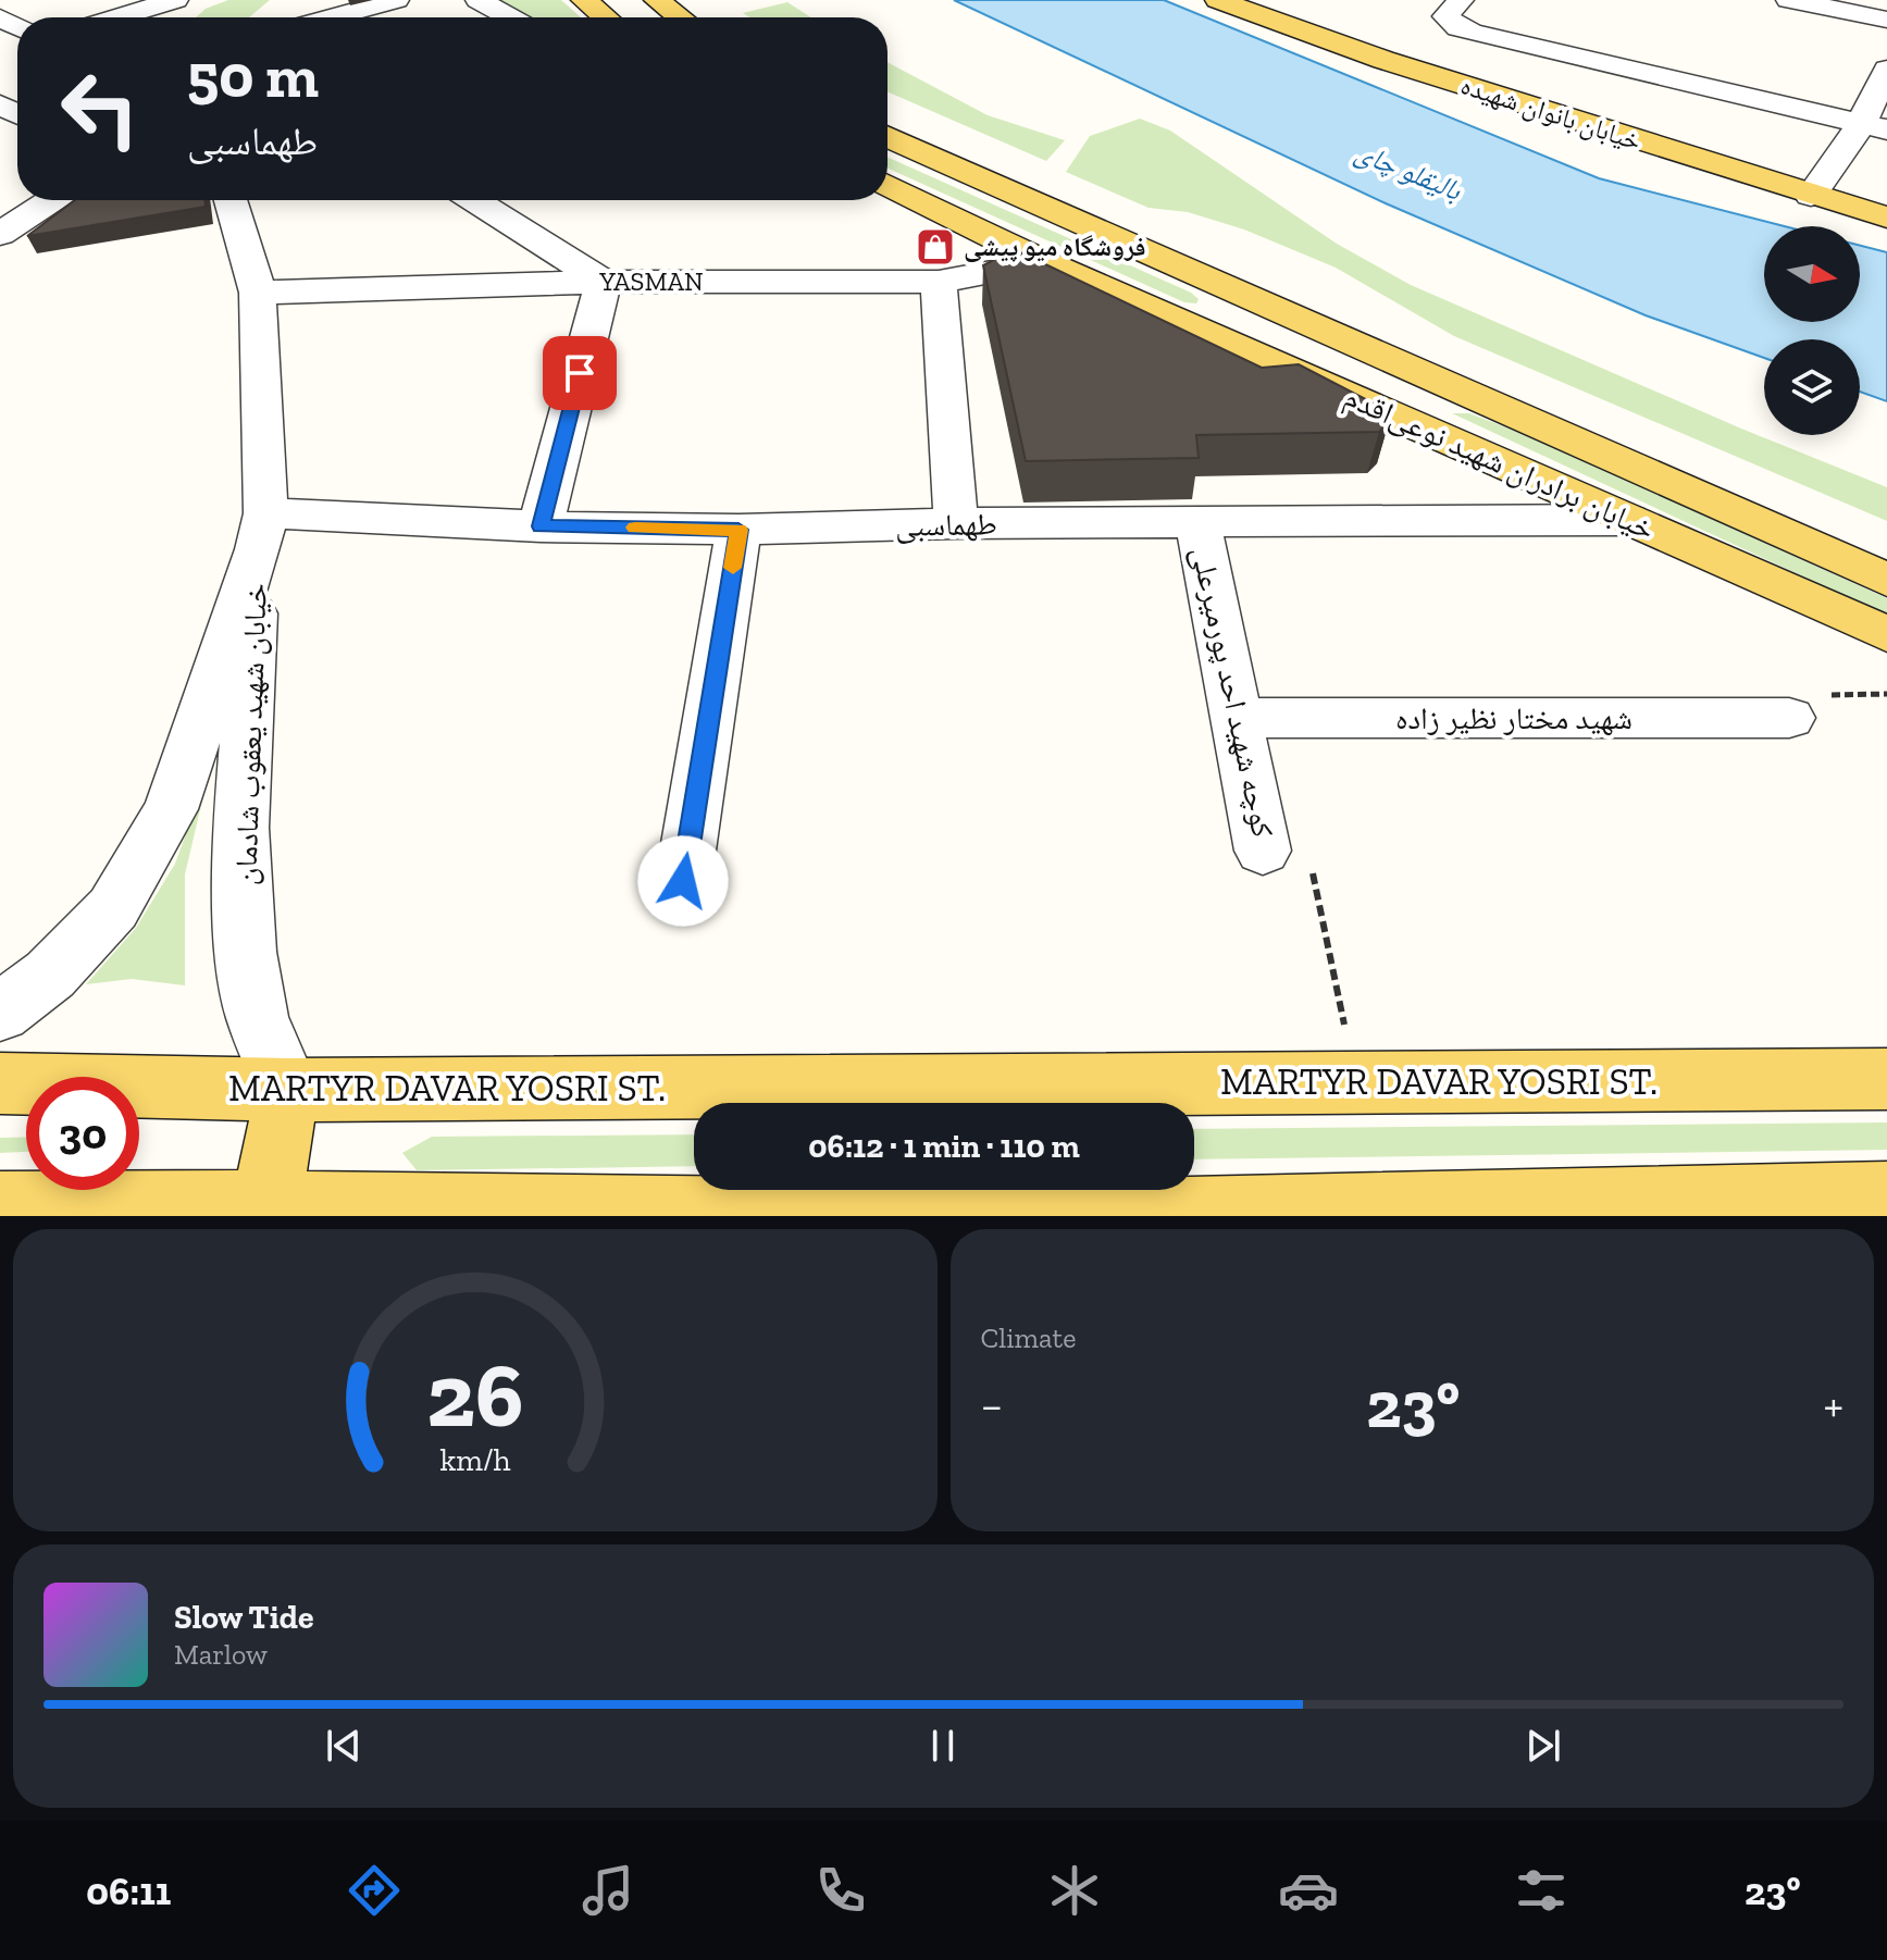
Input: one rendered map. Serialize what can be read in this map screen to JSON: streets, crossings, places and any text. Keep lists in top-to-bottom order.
{
  "streets": {
    "main road": ["خیابان بانوان شهیده", "خیابان برادران شهید نوعی‌اقدم", "MARTYR DAVAR YOSRI ST."],
    "street": [
      "YASMAN",
      "طهماسبی",
      "کوچه شهید احد پورمیرعلی",
      "شهید مختار نظیر زاده",
      "خیابان شهید یعقوب شادمان"
    ]
  },
  "crossings": [
    ["YASMAN", "خیابان برادران شهید نوعی‌اقدم"],
    ["خیابان برادران شهید نوعی‌اقدم", "طهماسبی"],
    ["طهماسبی", "کوچه شهید احد پورمیرعلی"],
    ["طهماسبی", "خیابان شهید یعقوب شادمان"],
    ["کوچه شهید احد پورمیرعلی", "شهید مختار نظیر زاده"],
    ["کوچه شهید احد پورمیرعلی", "MARTYR DAVAR YOSRI ST."],
    ["خیابان شهید یعقوب شادمان", "MARTYR DAVAR YOSRI ST."]
  ],
  "water": ["بالیقلو چای"],
  "places": {
    "shop": ["فروشگاه میو پیشی"]
  },
  "north": "right",
  "page": {
    "turn": ["50 m", "طهماسبی"],
    "limit": "30",
    "trip": "06:12 · 1 min · 110 m",
    "tile": "Climate",
    "heat": ["−", "23°", "+"],
    "song": ["Slow Tide", "Marlow"],
    "tabs": ["06:11", "23°"],
    "gauge": ["26", "km/h"]
  }
}
